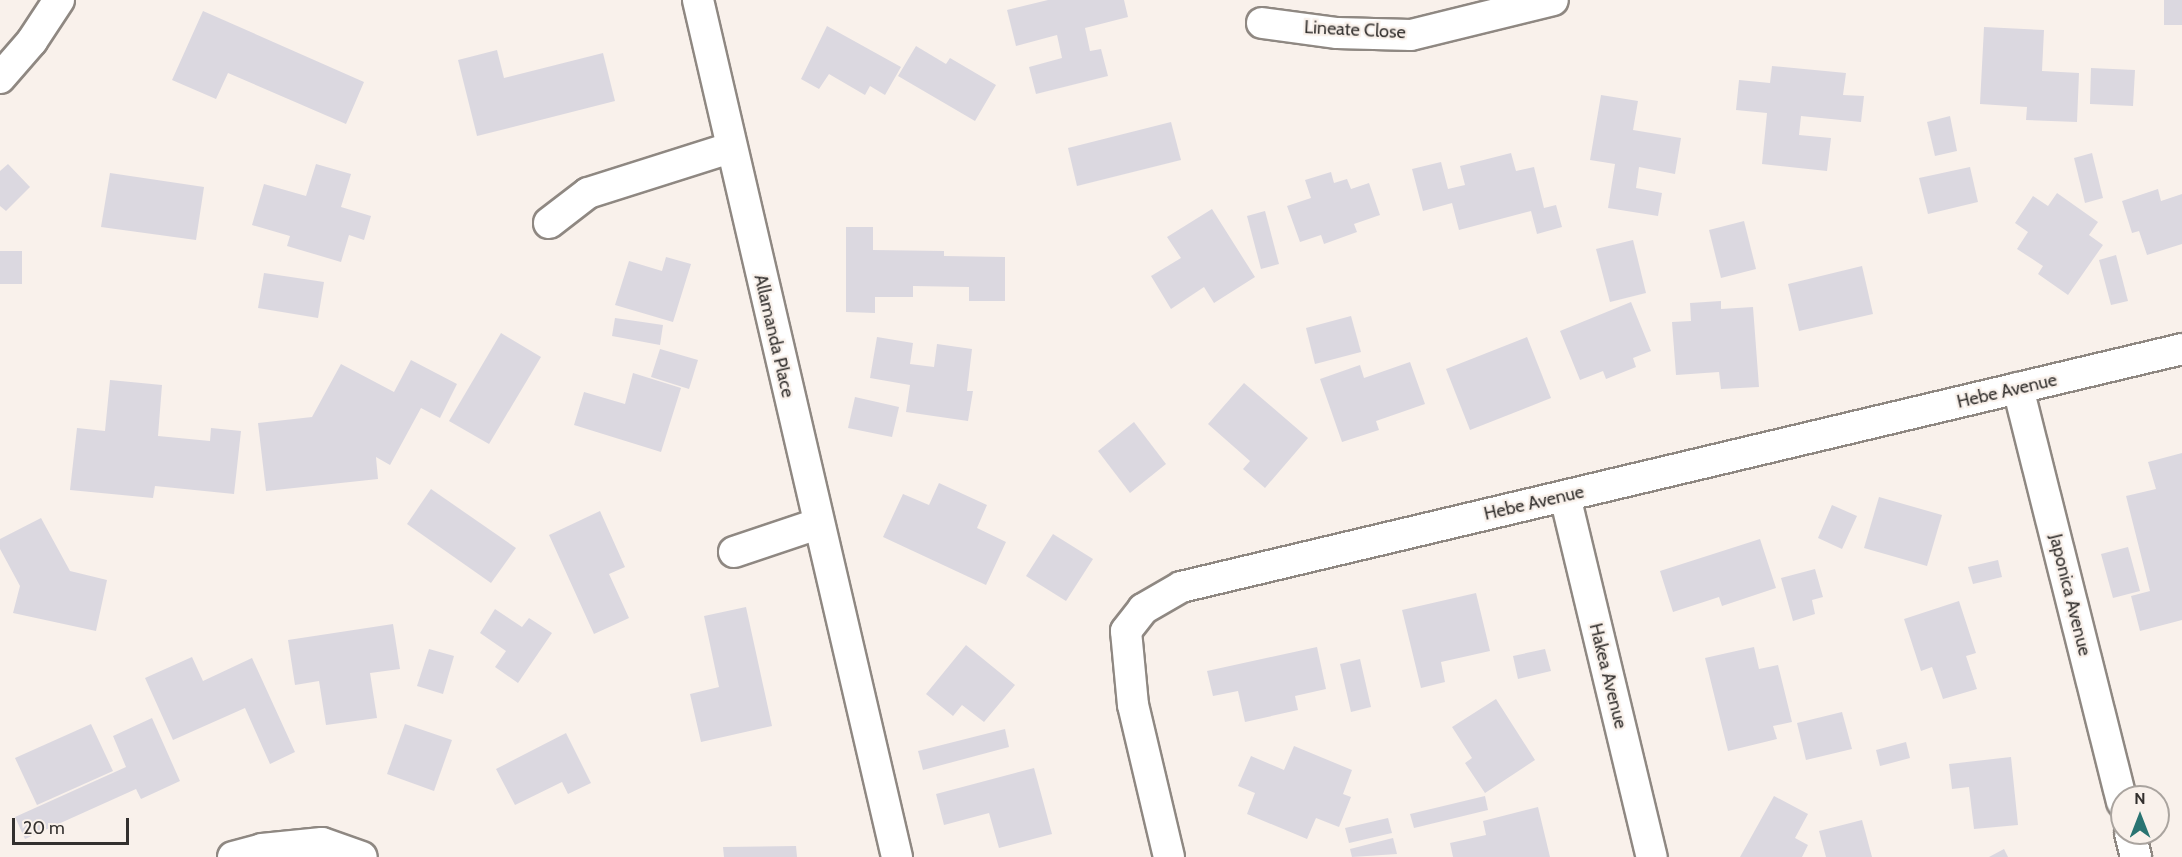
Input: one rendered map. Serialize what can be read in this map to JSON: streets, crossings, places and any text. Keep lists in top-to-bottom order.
{
  "streets": {
    "street": [
      "Lineate Close",
      "Allamanda Place",
      "Hebe Avenue",
      "Japonica Avenue",
      "Hakea Avenue"
    ]
  },
  "crossings": [
    ["Hebe Avenue", "Japonica Avenue"],
    ["Hebe Avenue", "Hakea Avenue"]
  ],
  "scale_bar": "20 m",
  "north": "top"
}
